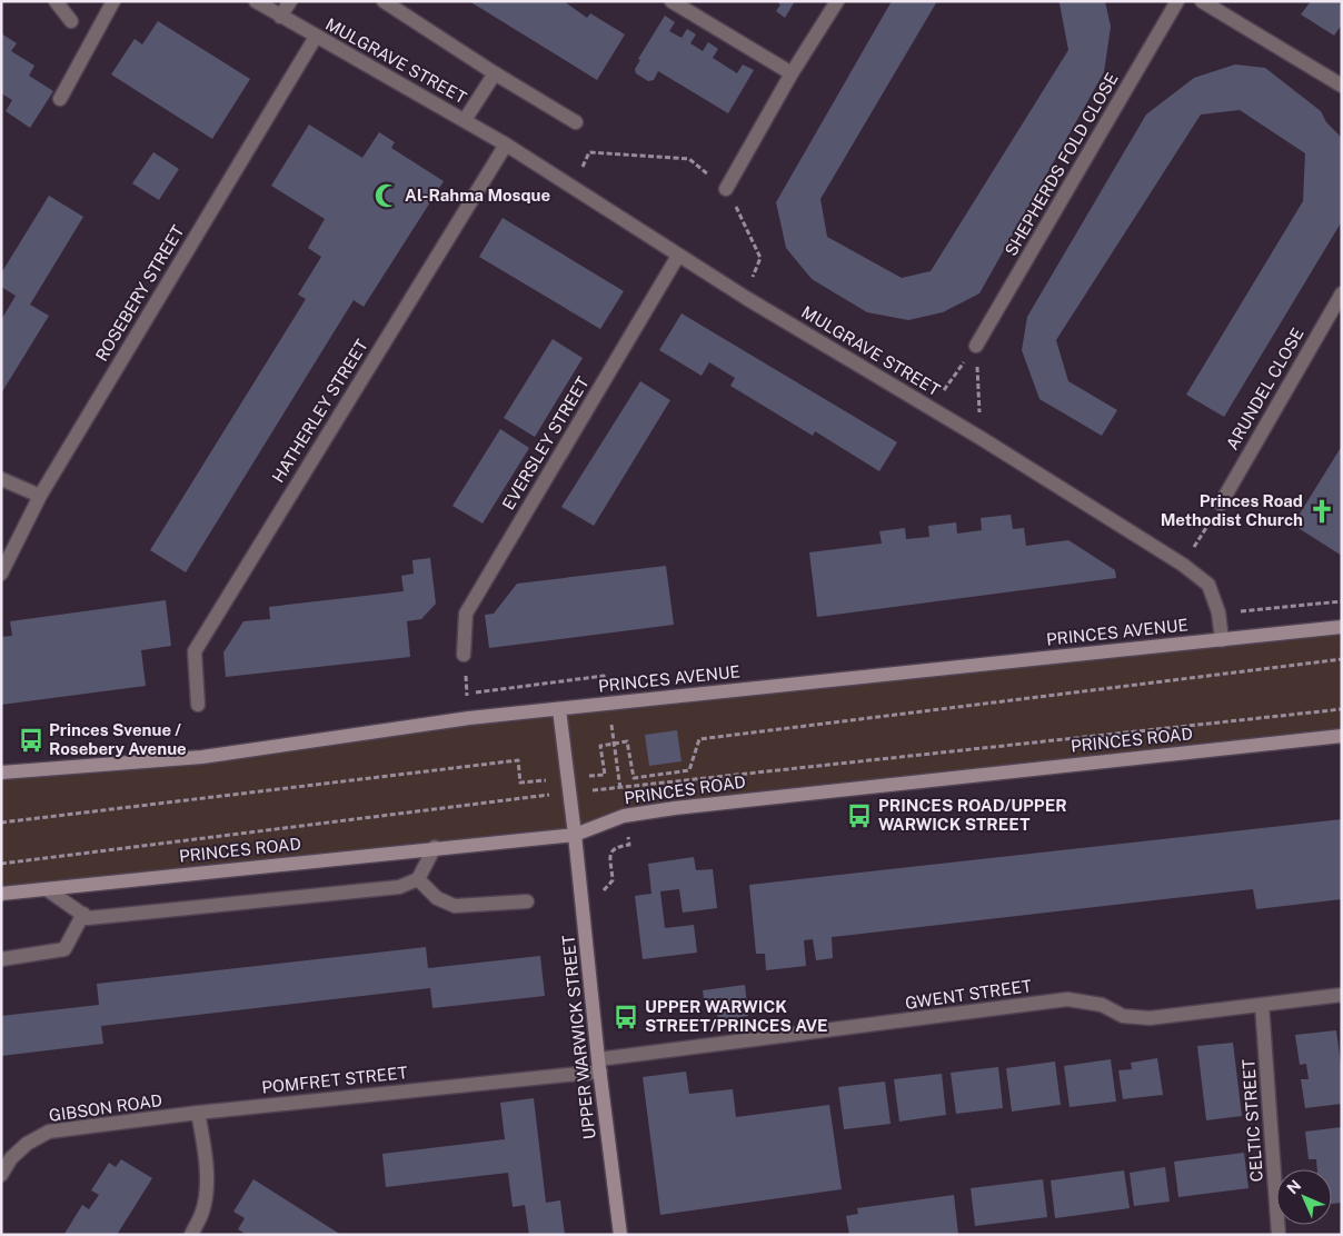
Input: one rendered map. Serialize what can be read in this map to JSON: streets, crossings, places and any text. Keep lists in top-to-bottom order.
{
  "streets": {
    "main road": ["PRINCES AVENUE", "PRINCES ROAD", "UPPER WARWICK STREET"],
    "street": [
      "MULGRAVE STREET",
      "SHEPHERDS FOLD CLOSE",
      "ROSEBERY STREET",
      "ARUNDEL CLOSE",
      "HATHERLEY STREET",
      "EVERSLEY STREET",
      "GWENT STREET",
      "POMFRET STREET",
      "GIBSON ROAD",
      "CELTIC STREET"
    ]
  },
  "crossings": [
    ["MULGRAVE STREET", "ROSEBERY STREET"],
    ["MULGRAVE STREET", "HATHERLEY STREET"],
    ["MULGRAVE STREET", "EVERSLEY STREET"],
    ["MULGRAVE STREET", "PRINCES AVENUE"],
    ["PRINCES AVENUE", "UPPER WARWICK STREET"],
    ["PRINCES ROAD", "UPPER WARWICK STREET"],
    ["GWENT STREET", "UPPER WARWICK STREET"],
    ["GWENT STREET", "POMFRET STREET"],
    ["GWENT STREET", "CELTIC STREET"],
    ["UPPER WARWICK STREET", "POMFRET STREET"],
    ["POMFRET STREET", "GIBSON ROAD"]
  ],
  "places": {
    "mosque": ["Al-Rahma Mosque"],
    "church": ["Princes Road Methodist Church"],
    "bus stop": ["Princes Svenue / Rosebery Avenue", "PRINCES ROAD/UPPER WARWICK STREET", "UPPER WARWICK STREET/PRINCES AVE"]
  },
  "north": "top left"
}
